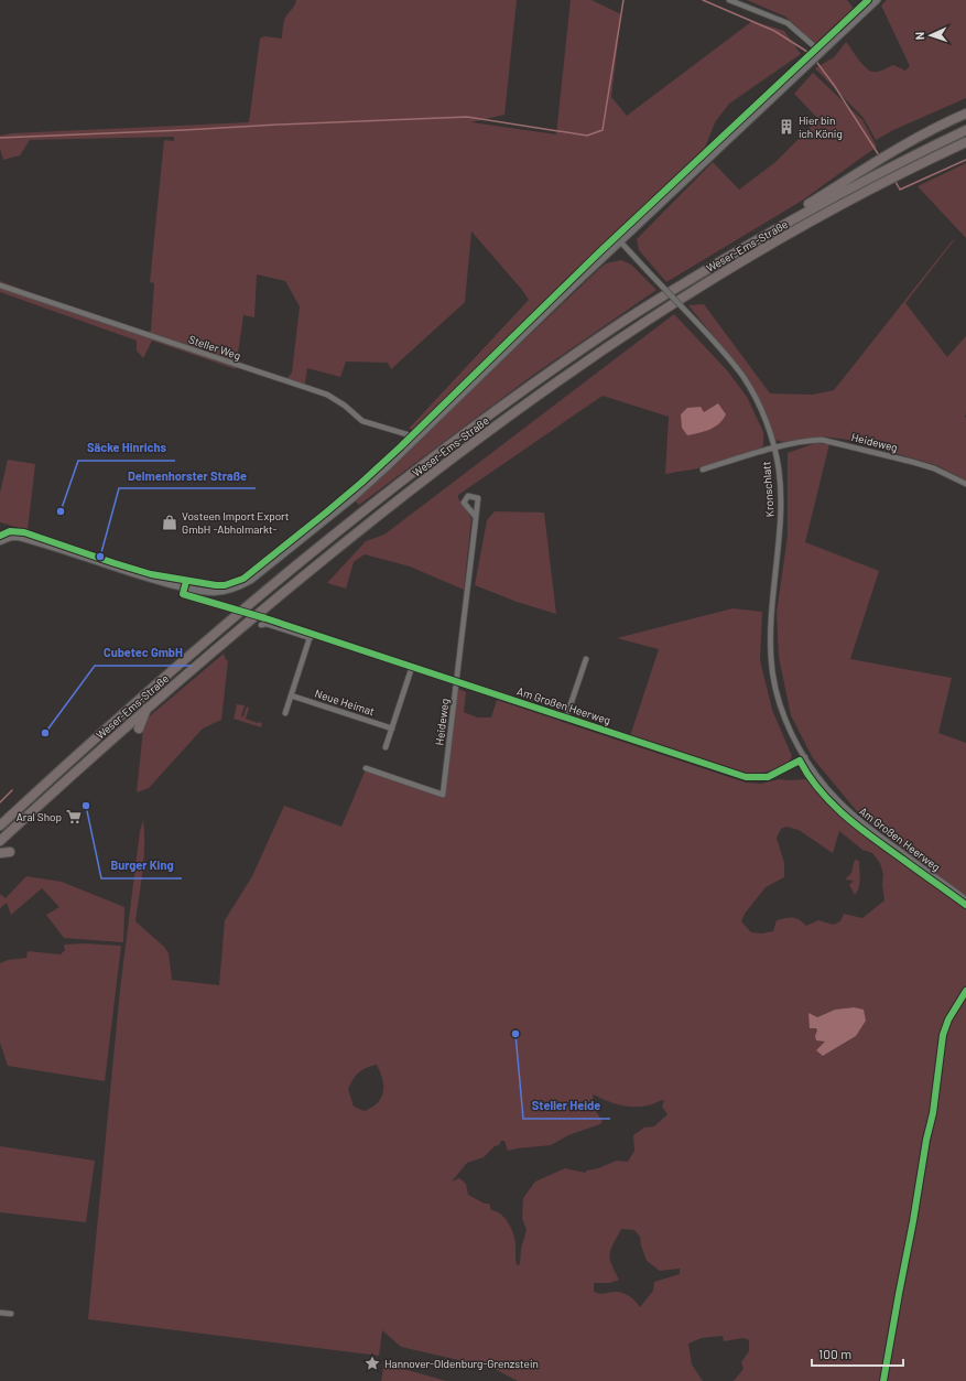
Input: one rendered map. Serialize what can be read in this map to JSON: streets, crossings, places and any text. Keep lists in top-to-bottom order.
{
  "streets": {
    "highway": ["Weser-Ems-Straße"],
    "street": [
      "Steller Weg",
      "Heideweg",
      "Kronschlatt",
      "Neue Heimat",
      "Am Großen Heerweg"
    ]
  },
  "crossings": [
    ["Heideweg", "Kronschlatt"],
    ["Heideweg", "Am Großen Heerweg"],
    ["Kronschlatt", "Am Großen Heerweg"]
  ],
  "places": {
    "building": ["Hier bin ich König"],
    "other": [
      "Säcke Hinrichs",
      "Delmenhorster Straße",
      "Cubetec GmbH",
      "Burger King",
      "Steller Heide"
    ],
    "shop": ["Vosteen Import Export GmbH -Abholmarkt-"],
    "supermarket": ["Aral Shop"],
    "place": ["Hannover-Oldenburg-Grenzstein"]
  },
  "scale_bar": "100 m",
  "north": "left"
}
